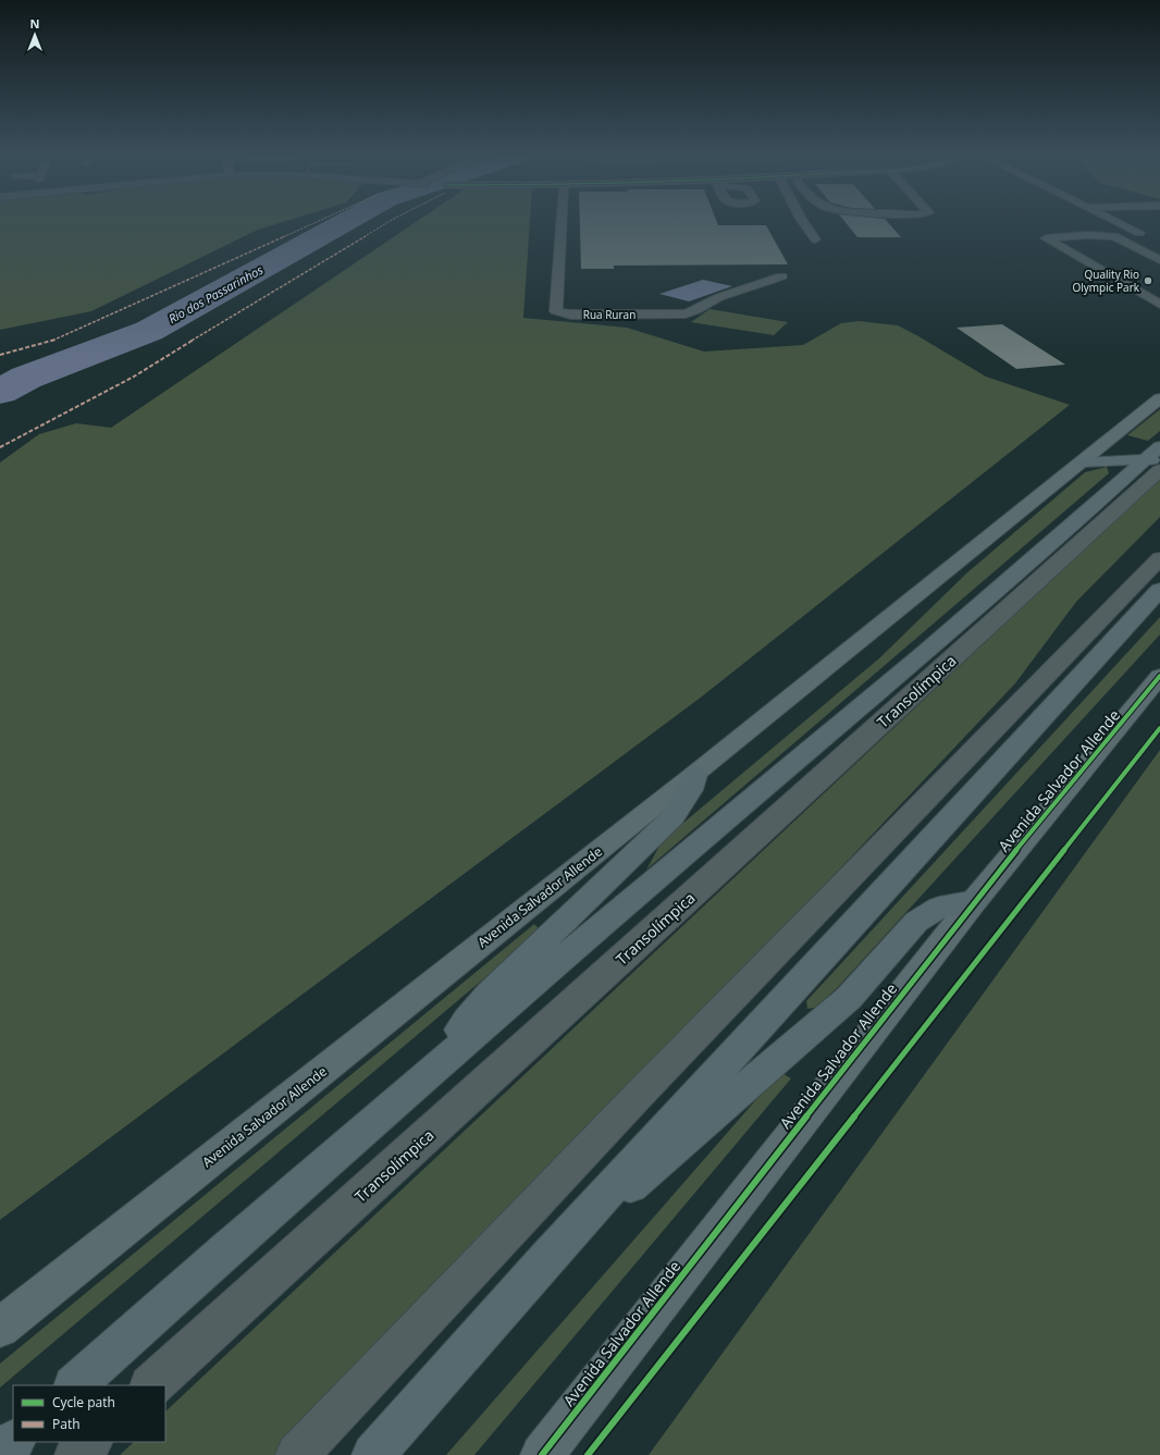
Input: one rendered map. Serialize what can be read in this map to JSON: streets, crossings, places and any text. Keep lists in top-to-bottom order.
{
  "streets": {
    "main road": ["Avenida Salvador Allende"],
    "street": ["Rua Ruran", "Transolímpica"]
  },
  "water": ["Rio dos Passarinhos"],
  "places": ["Quality Rio Olympic Park"],
  "legend": ["Cycle path", "Path"],
  "north": "top"
}
